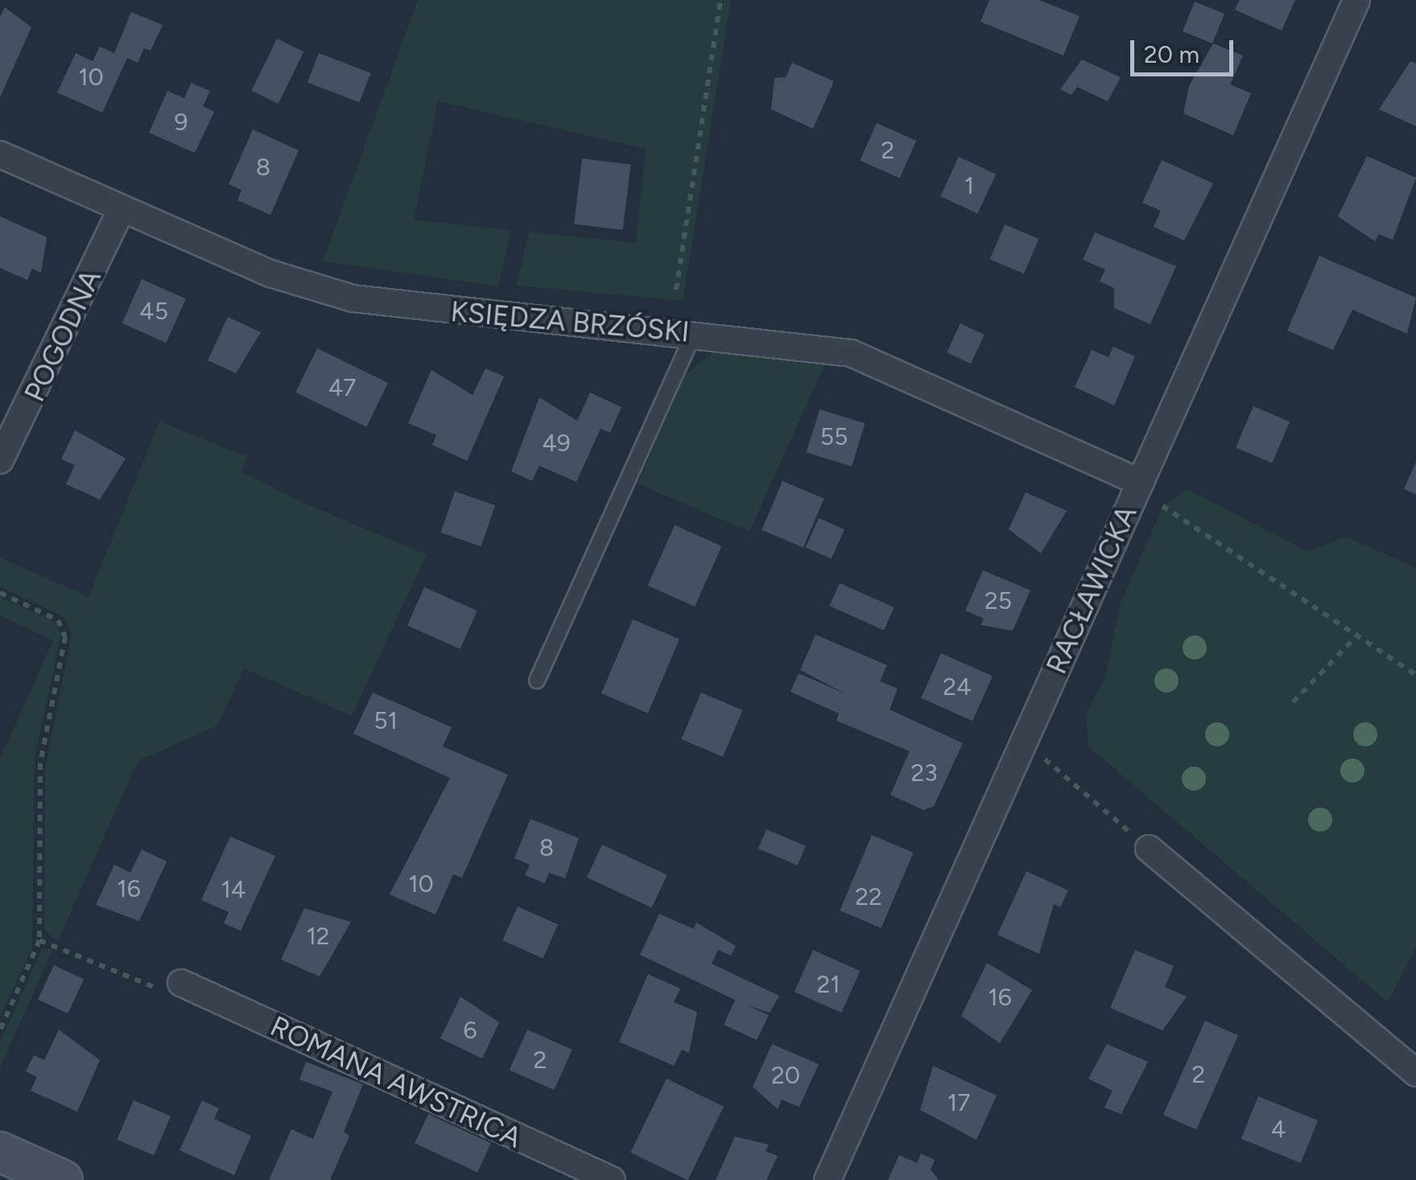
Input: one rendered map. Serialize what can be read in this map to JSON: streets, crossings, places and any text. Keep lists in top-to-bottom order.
{
  "streets": {
    "street": [
      "KSIĘDZA BRZÓSKI",
      "POGODNA",
      "RACŁAWICKA",
      "ROMANA AWSTRICA"
    ]
  },
  "crossings": [
    ["KSIĘDZA BRZÓSKI", "POGODNA"],
    ["KSIĘDZA BRZÓSKI", "RACŁAWICKA"]
  ],
  "house_numbers": [
    "10",
    "9",
    "2",
    "8",
    "1",
    "45",
    "47",
    "55",
    "49",
    "25",
    "24",
    "51",
    "23",
    "8",
    "10",
    "16",
    "14",
    "22",
    "12",
    "21",
    "16",
    "6",
    "2",
    "2",
    "20",
    "17",
    "4"
  ],
  "scale_bar": "20 m"
}
